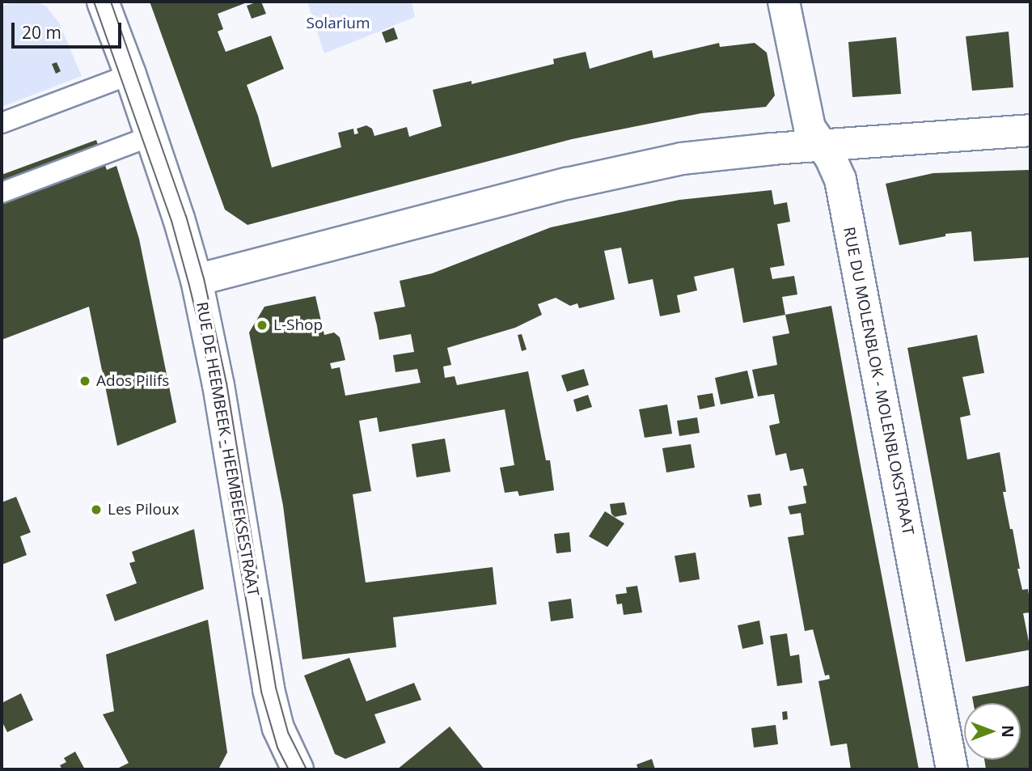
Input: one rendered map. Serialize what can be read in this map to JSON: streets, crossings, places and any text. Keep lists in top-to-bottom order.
{
  "streets": {
    "street": ["RUE DU MOLENBLOK - MOLENBLOKSTRAAT", "RUE DE HEEMBEEK - HEEMBEEKSESTRAAT"]
  },
  "parks": ["Solarium"],
  "places": ["L-Shop", "Ados Pilifs", "Les Piloux"],
  "scale_bar": "20 m",
  "north": "right"
}
